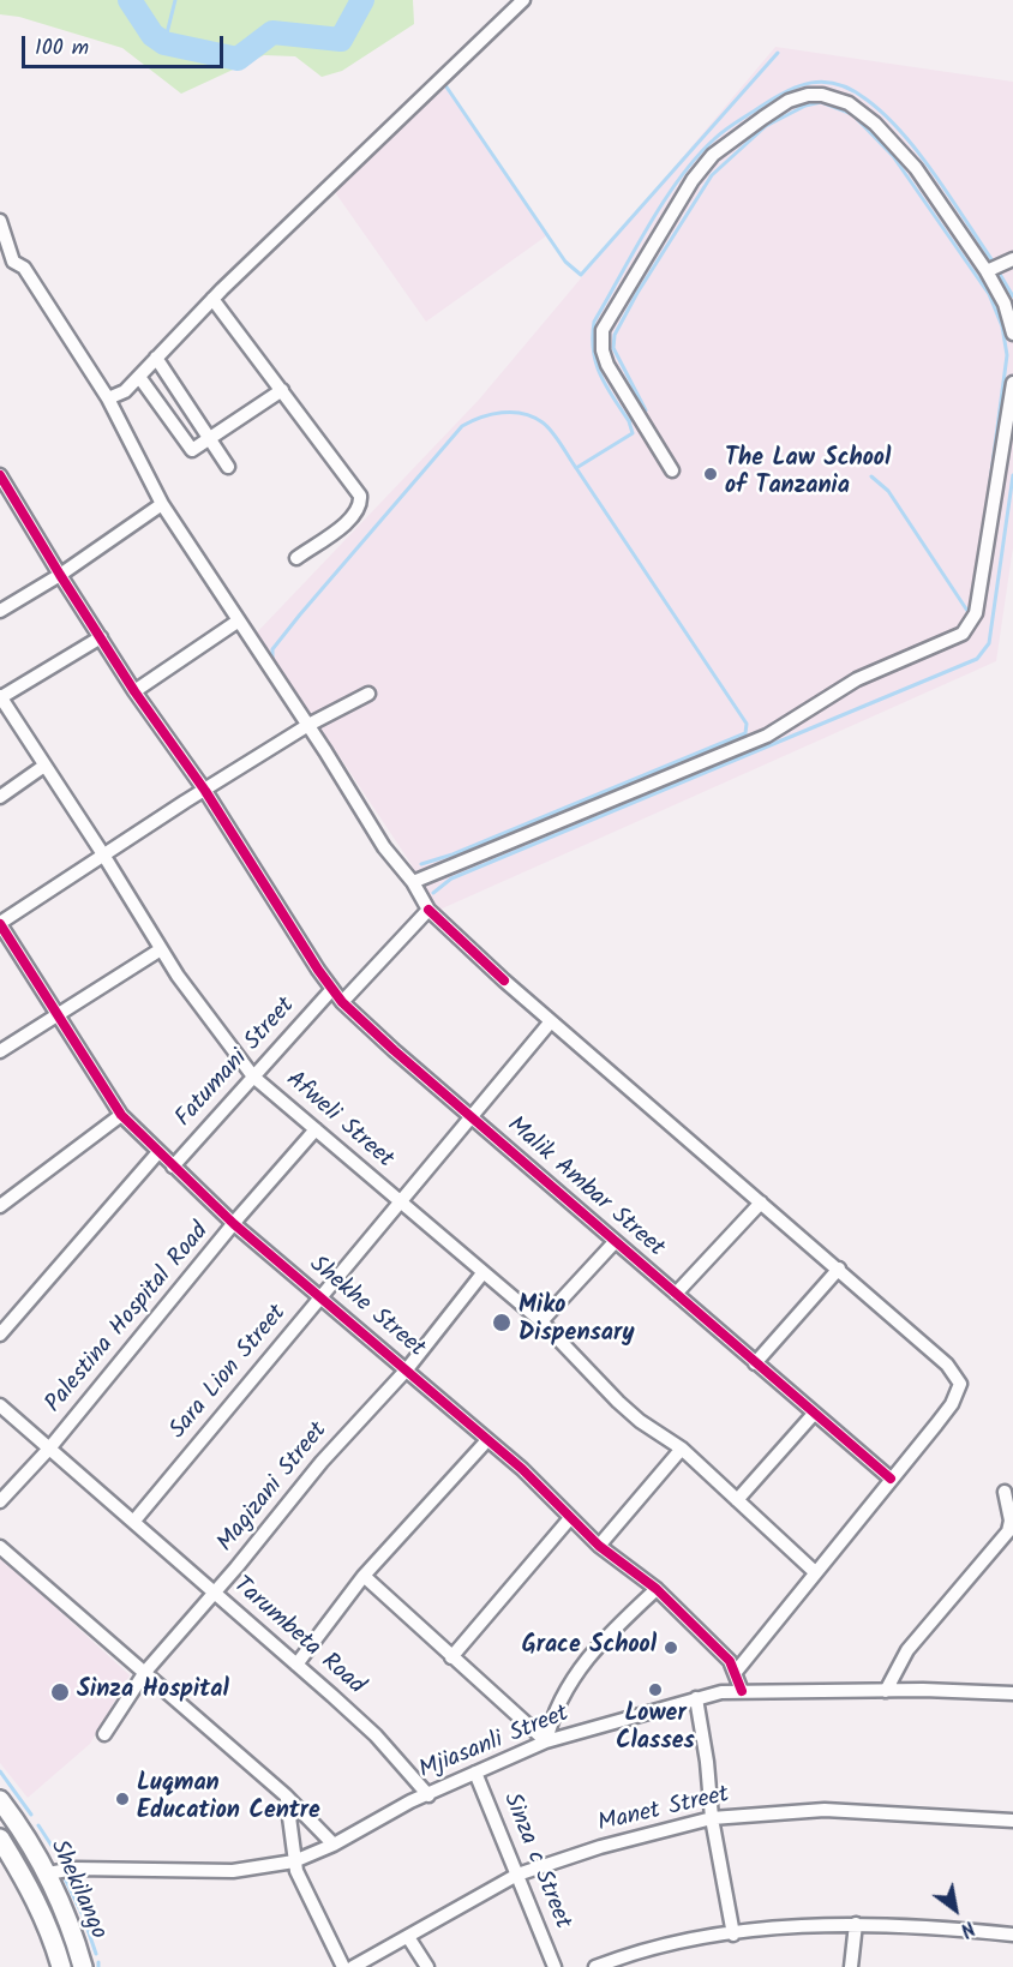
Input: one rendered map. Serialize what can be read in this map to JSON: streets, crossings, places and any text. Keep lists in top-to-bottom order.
{
  "streets": {
    "main road": ["Shekilango"],
    "street": [
      "Fatumani Street",
      "Afweli Street",
      "Malik Ambar Street",
      "Shekhe Street",
      "Palestina Hospital Road",
      "Sara Lion Street",
      "Magizani Street",
      "Tarumbeta Road",
      "Mjiasanli Street",
      "Manet Street",
      "Sinza c Street"
    ]
  },
  "crossings": [
    ["Fatumani Street", "Afweli Street"],
    ["Fatumani Street", "Malik Ambar Street"],
    ["Fatumani Street", "Shekhe Street"],
    ["Afweli Street", "Palestina Hospital Road"],
    ["Afweli Street", "Sara Lion Street"],
    ["Afweli Street", "Magizani Street"],
    ["Malik Ambar Street", "Sara Lion Street"],
    ["Shekhe Street", "Palestina Hospital Road"],
    ["Shekhe Street", "Sara Lion Street"],
    ["Shekhe Street", "Magizani Street"],
    ["Shekhe Street", "Mjiasanli Street"],
    ["Palestina Hospital Road", "Tarumbeta Road"],
    ["Sara Lion Street", "Tarumbeta Road"],
    ["Magizani Street", "Tarumbeta Road"],
    ["Tarumbeta Road", "Mjiasanli Street"],
    ["Mjiasanli Street", "Sinza c Street"],
    ["Mjiasanli Street", "Shekilango"],
    ["Manet Street", "Sinza c Street"]
  ],
  "places": [
    "The Law School of Tanzania",
    "Miko Dispensary",
    "Grace School",
    "Lower Classes",
    "Sinza Hospital",
    "Luqman Education Centre"
  ],
  "scale_bar": "100 m",
  "north": "bottom right"
}
